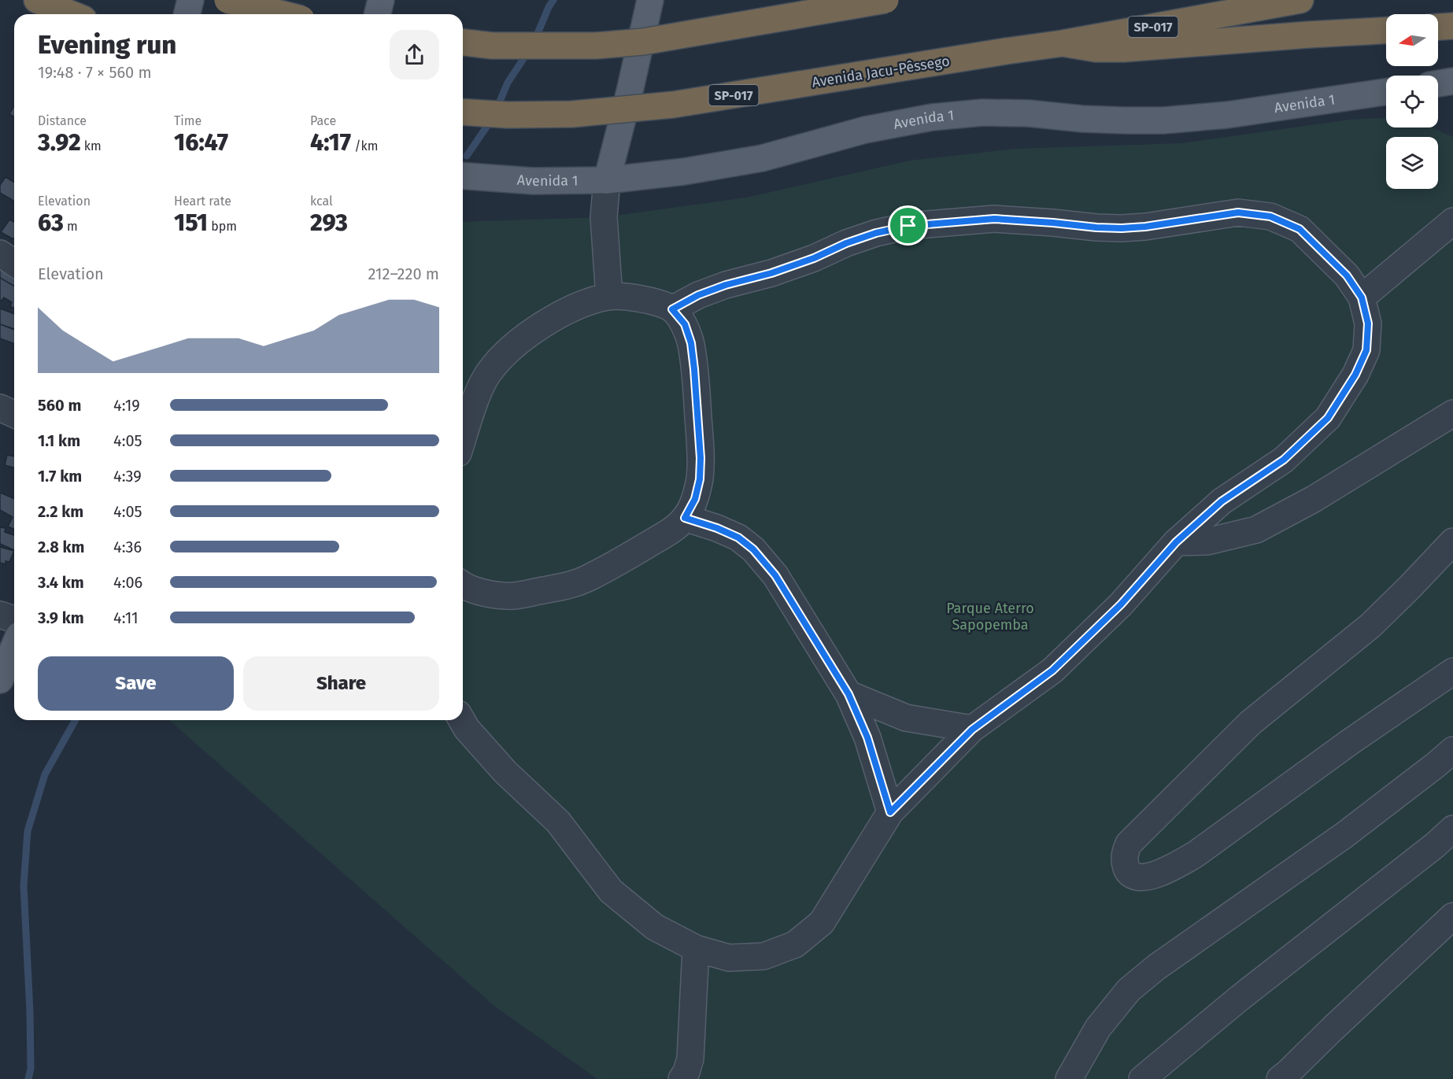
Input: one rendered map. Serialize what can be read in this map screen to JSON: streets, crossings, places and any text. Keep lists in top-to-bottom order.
{
  "streets": {
    "highway": ["SP-017", "Avenida Jacu-Pêssego"],
    "main road": ["Avenida 1"]
  },
  "parks": ["Parque Aterro Sapopemba"],
  "north": "left",
  "page": {
    "heading": ["Evening run", "19:48 · 7 × 560 m"],
    "stats": [
      ["Distance", "3.92 km"],
      ["Time", "16:47"],
      ["Pace", "4:17 /km"],
      ["Elevation", "63 m"],
      ["Heart rate", "151 bpm"],
      ["kcal", "293"]
    ],
    "chart": ["Elevation", "212–220 m"],
    "list": [
      {
        "name": "560 m",
        "note": "4:19"
      },
      {
        "name": "1.1 km",
        "note": "4:05"
      },
      {
        "name": "1.7 km",
        "note": "4:39"
      },
      {
        "name": "2.2 km",
        "note": "4:05"
      },
      {
        "name": "2.8 km",
        "note": "4:36"
      },
      {
        "name": "3.4 km",
        "note": "4:06"
      },
      {
        "name": "3.9 km",
        "note": "4:11"
      }
    ],
    "buttons": ["Save", "Share"]
  }
}
